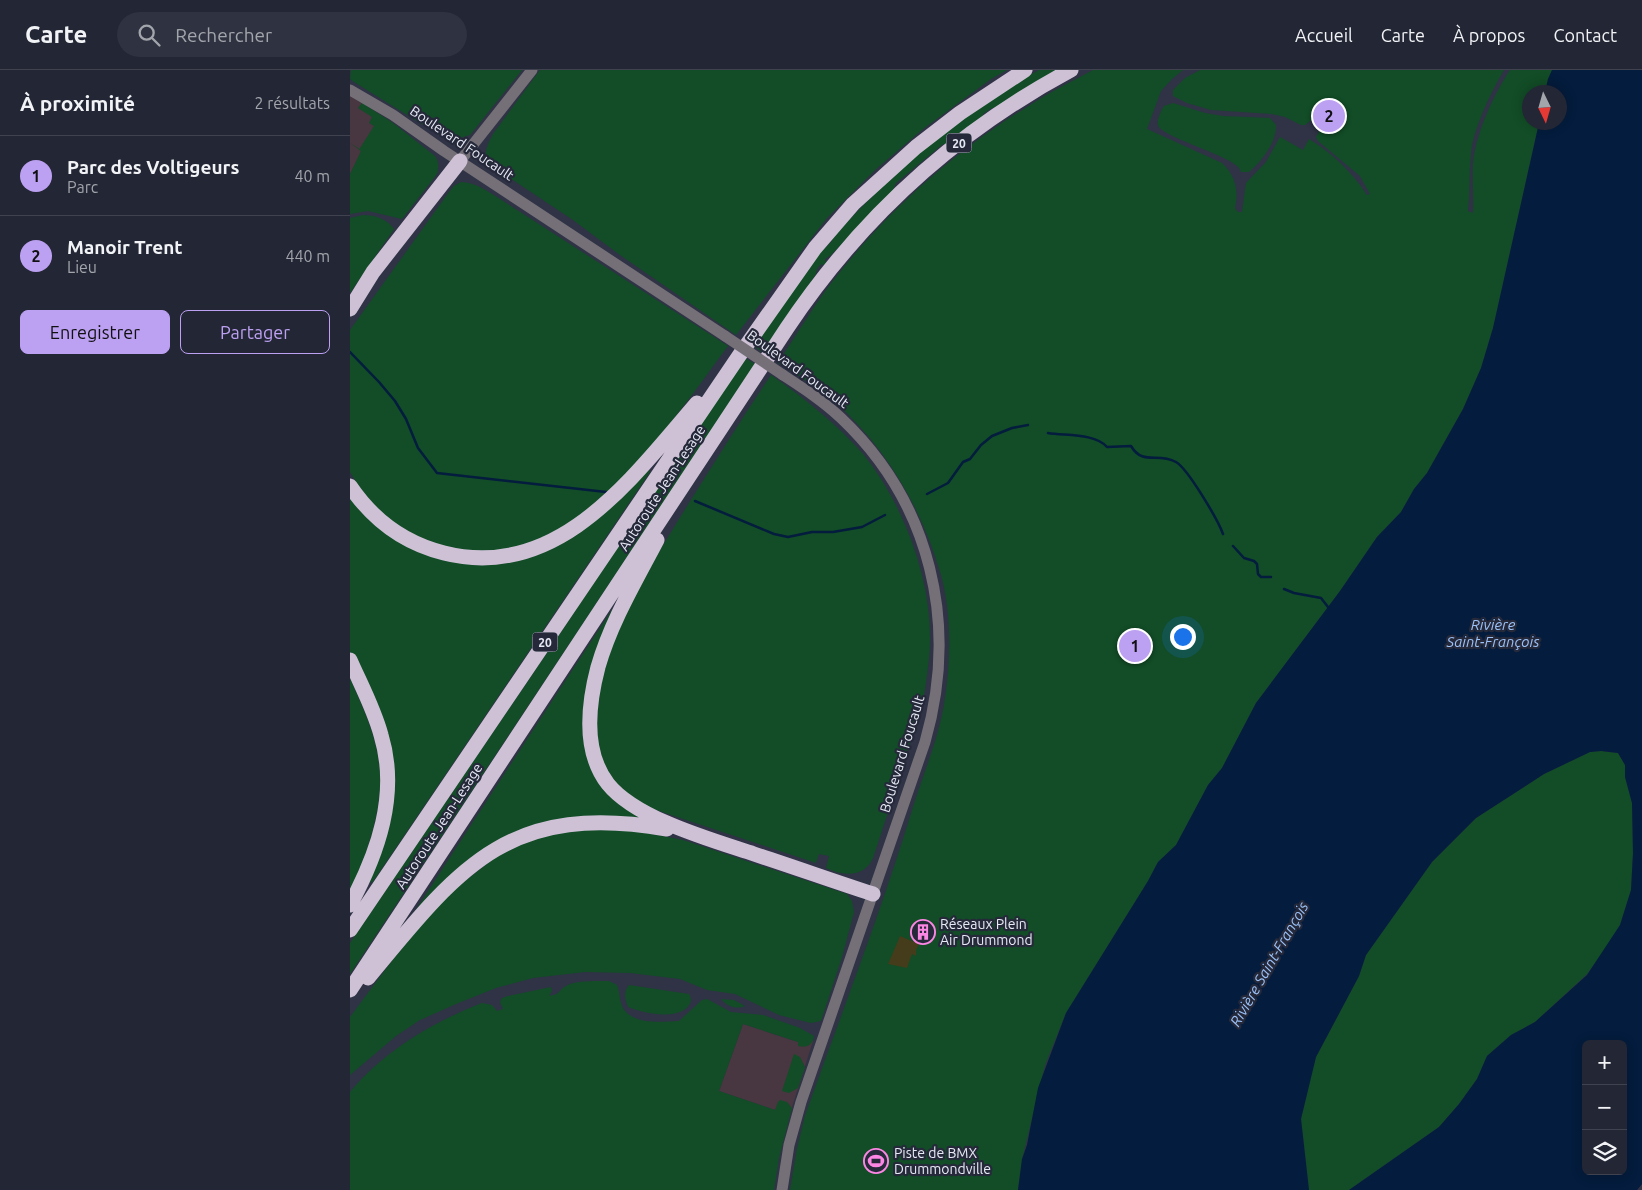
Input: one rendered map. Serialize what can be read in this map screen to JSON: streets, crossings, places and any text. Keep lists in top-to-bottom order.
{
  "streets": {
    "highway": ["20", "Autoroute Jean-Lesage"],
    "street": ["Boulevard Foucault"]
  },
  "water": ["Rivière Saint-François"],
  "places": {
    "building": ["Réseaux Plein Air Drummond"],
    "sports": ["Piste de BMX Drummondville"]
  },
  "north": "bottom",
  "page": {
    "header": "Carte",
    "search": "Rechercher",
    "nav": [
      "Accueil",
      "Carte",
      "À propos",
      "Contact"
    ],
    "heading": ["À proximité", "2 résultats"],
    "pins": ["2", "1"],
    "list": [
      {
        "mark": "1",
        "name": "Parc des Voltigeurs",
        "note": "Parc",
        "value": "40 m"
      },
      {
        "mark": "2",
        "name": "Manoir Trent",
        "note": "Lieu",
        "value": "440 m"
      }
    ],
    "buttons": ["Enregistrer", "Partager"],
    "map_buttons": ["+", "−"]
  }
}
